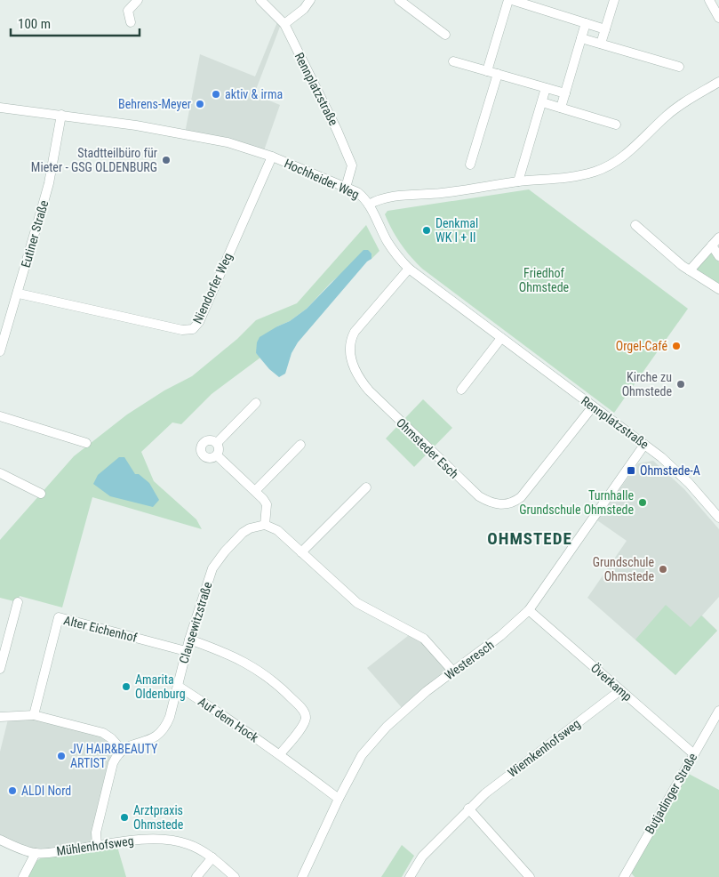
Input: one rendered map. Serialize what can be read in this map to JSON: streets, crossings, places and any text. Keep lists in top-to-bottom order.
{
  "streets": {
    "street": [
      "Rennplatzstraße",
      "Hochheider Weg",
      "Eutiner Straße",
      "Niendorfer Weg",
      "Ohmsteder Esch",
      "Clausewitzstraße",
      "Alter Eichenhof",
      "Westeresch",
      "Överkamp",
      "Auf dem Hock",
      "Wiemkenhofsweg",
      "Butjadinger Straße",
      "Mühlenhofsweg"
    ]
  },
  "crossings": [
    ["Rennplatzstraße", "Hochheider Weg"],
    ["Rennplatzstraße", "Ohmsteder Esch"],
    ["Rennplatzstraße", "Westeresch"],
    ["Hochheider Weg", "Eutiner Straße"],
    ["Hochheider Weg", "Niendorfer Weg"],
    ["Eutiner Straße", "Niendorfer Weg"],
    ["Clausewitzstraße", "Alter Eichenhof"],
    ["Clausewitzstraße", "Auf dem Hock"],
    ["Westeresch", "Överkamp"],
    ["Westeresch", "Auf dem Hock"],
    ["Överkamp", "Wiemkenhofsweg"],
    ["Överkamp", "Butjadinger Straße"]
  ],
  "districts": ["OHMSTEDE"],
  "parks": ["Friedhof Ohmstede"],
  "places": {
    "other": [
      "aktiv & irma",
      "Behrens-Meyer",
      "Stadtteilbüro für Mieter - GSG OLDENBURG",
      "Denkmal WK I + II",
      "Orgel-Café",
      "Kirche zu Ohmstede",
      "Turnhalle Grundschule Ohmstede",
      "Grundschule Ohmstede",
      "Amarita Oldenburg",
      "JV HAIR&BEAUTY ARTIST",
      "ALDI Nord",
      "Arztpraxis Ohmstede"
    ],
    "transit": ["Ohmstede-A"]
  },
  "scale_bar": "100 m"
}
